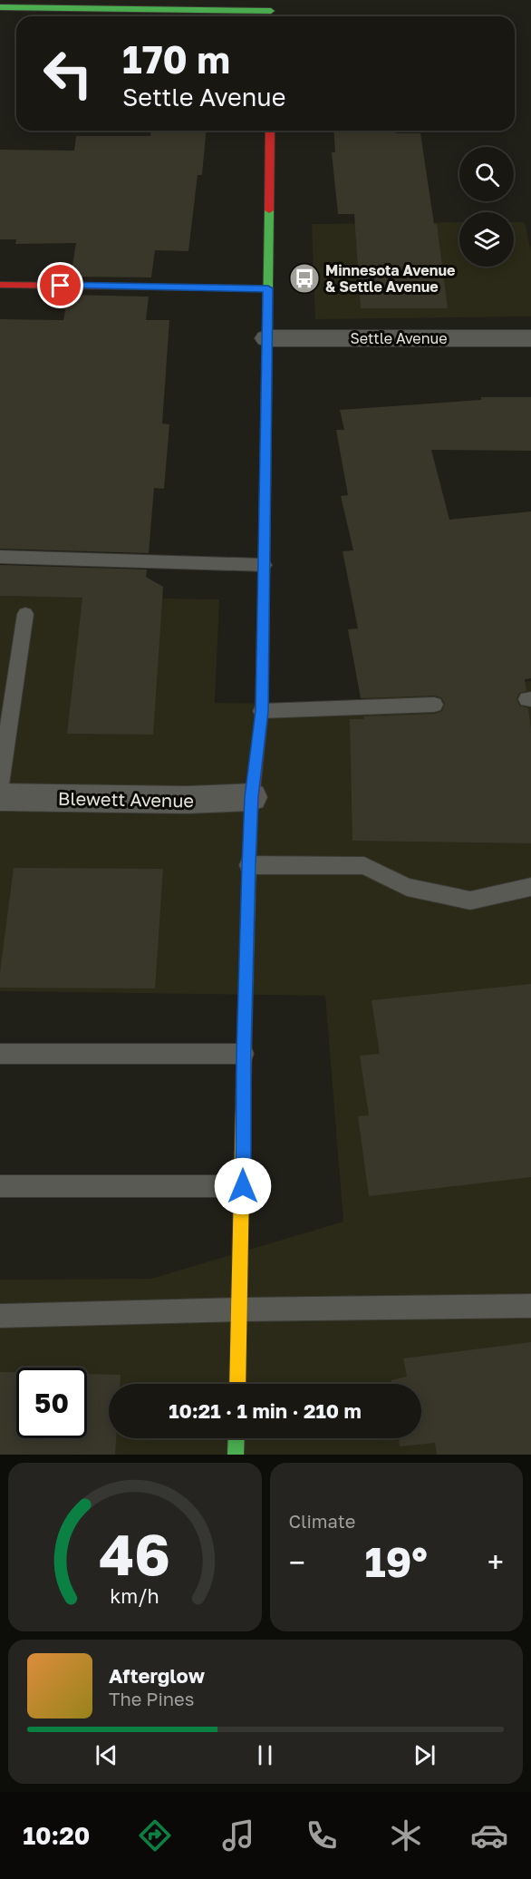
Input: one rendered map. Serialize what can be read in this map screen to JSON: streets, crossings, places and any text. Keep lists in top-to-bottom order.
{
  "streets": {
    "street": ["Settle Avenue", "Blewett Avenue"]
  },
  "places": {
    "bus stop": ["Minnesota Avenue & Settle Avenue"]
  },
  "page": {
    "turn": ["170 m", "Settle Avenue"],
    "limit": "50",
    "trip": "10:21 · 1 min · 210 m",
    "tile": "Climate",
    "heat": ["−", "19°", "+"],
    "song": ["Afterglow", "The Pines"],
    "tabs": "10:20",
    "gauge": ["46", "km/h"]
  }
}
